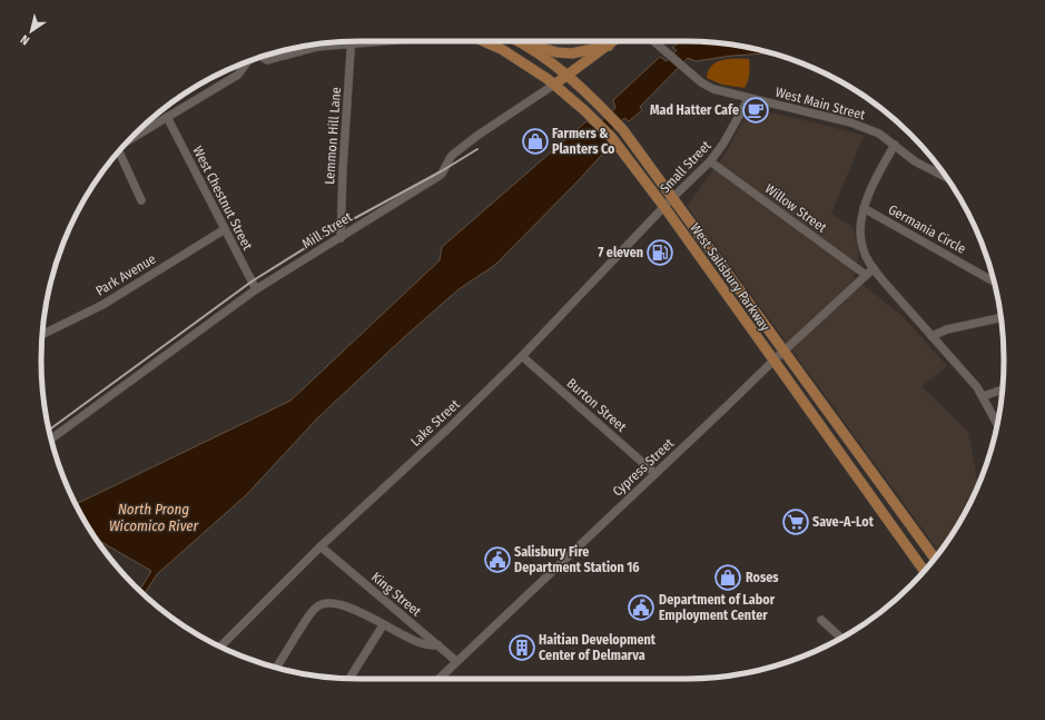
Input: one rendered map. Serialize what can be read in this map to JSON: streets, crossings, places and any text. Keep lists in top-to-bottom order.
{
  "streets": {
    "main road": ["Mill Street", "West Salisbury Parkway"],
    "street": [
      "West Main Street",
      "Lemmon Hill Lane",
      "Small Street",
      "West Chestnut Street",
      "Willow Street",
      "Germania Circle",
      "Park Avenue",
      "Burton Street",
      "Lake Street",
      "Cypress Street",
      "King Street"
    ]
  },
  "crossings": [
    ["West Main Street", "Small Street"],
    ["Lemmon Hill Lane", "Mill Street"],
    ["Small Street", "Willow Street"],
    ["Small Street", "West Salisbury Parkway"],
    ["Small Street", "Lake Street"],
    ["West Chestnut Street", "Mill Street"],
    ["West Chestnut Street", "Park Avenue"],
    ["Willow Street", "Cypress Street"],
    ["Mill Street", "West Salisbury Parkway"],
    ["West Salisbury Parkway", "Lake Street"],
    ["West Salisbury Parkway", "Cypress Street"],
    ["Burton Street", "Lake Street"],
    ["Burton Street", "Cypress Street"],
    ["Lake Street", "King Street"],
    ["Cypress Street", "King Street"]
  ],
  "water": ["North Prong Wicomico River"],
  "places": {
    "cafe": ["Mad Hatter Cafe"],
    "shop": ["Farmers & Planters Co", "Roses"],
    "fuel station": ["7 eleven"],
    "supermarket": ["Save-A-Lot"],
    "public building": ["Salisbury Fire Department Station 16", "Department of Labor Employment Center"],
    "building": ["Haitian Development Center of Delmarva"]
  },
  "north": "bottom left"
}
